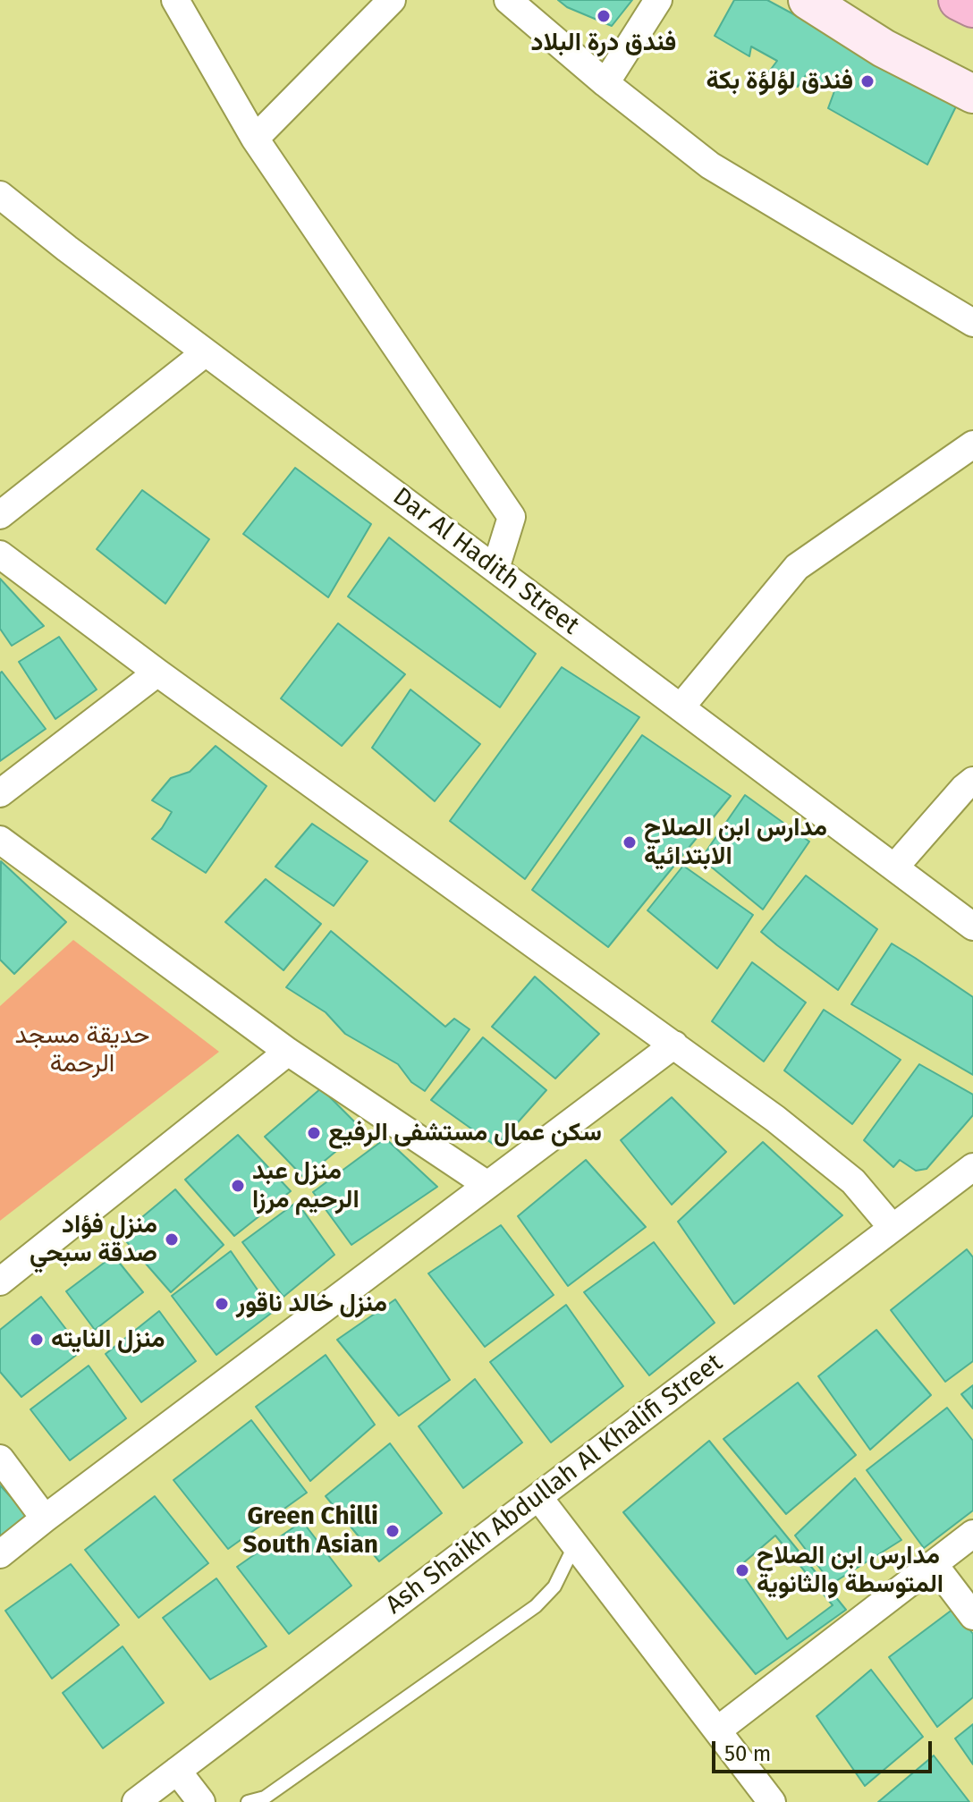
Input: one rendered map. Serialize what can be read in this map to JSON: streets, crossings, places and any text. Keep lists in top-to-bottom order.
{
  "streets": {
    "street": ["Dar Al Hadith Street", "Ash Shaikh Abdullah Al Khalifi Street"]
  },
  "parks": ["حديقة مسجد الرحمة"],
  "places": [
    "فندق درة البلاد",
    "فندق لؤلؤة بكة",
    "مدارس ابن الصلاح الابتدائية",
    "سكن عمال مستشفى الرفيع",
    "منزل عبد الرحيم مرزا",
    "منزل فؤاد صدقة سبحي",
    "منزل خالد ناقور",
    "منزل النايته",
    "Green Chilli South Asian",
    "مدارس ابن الصلاح المتوسطة والثانوية"
  ],
  "scale_bar": "50 m"
}
